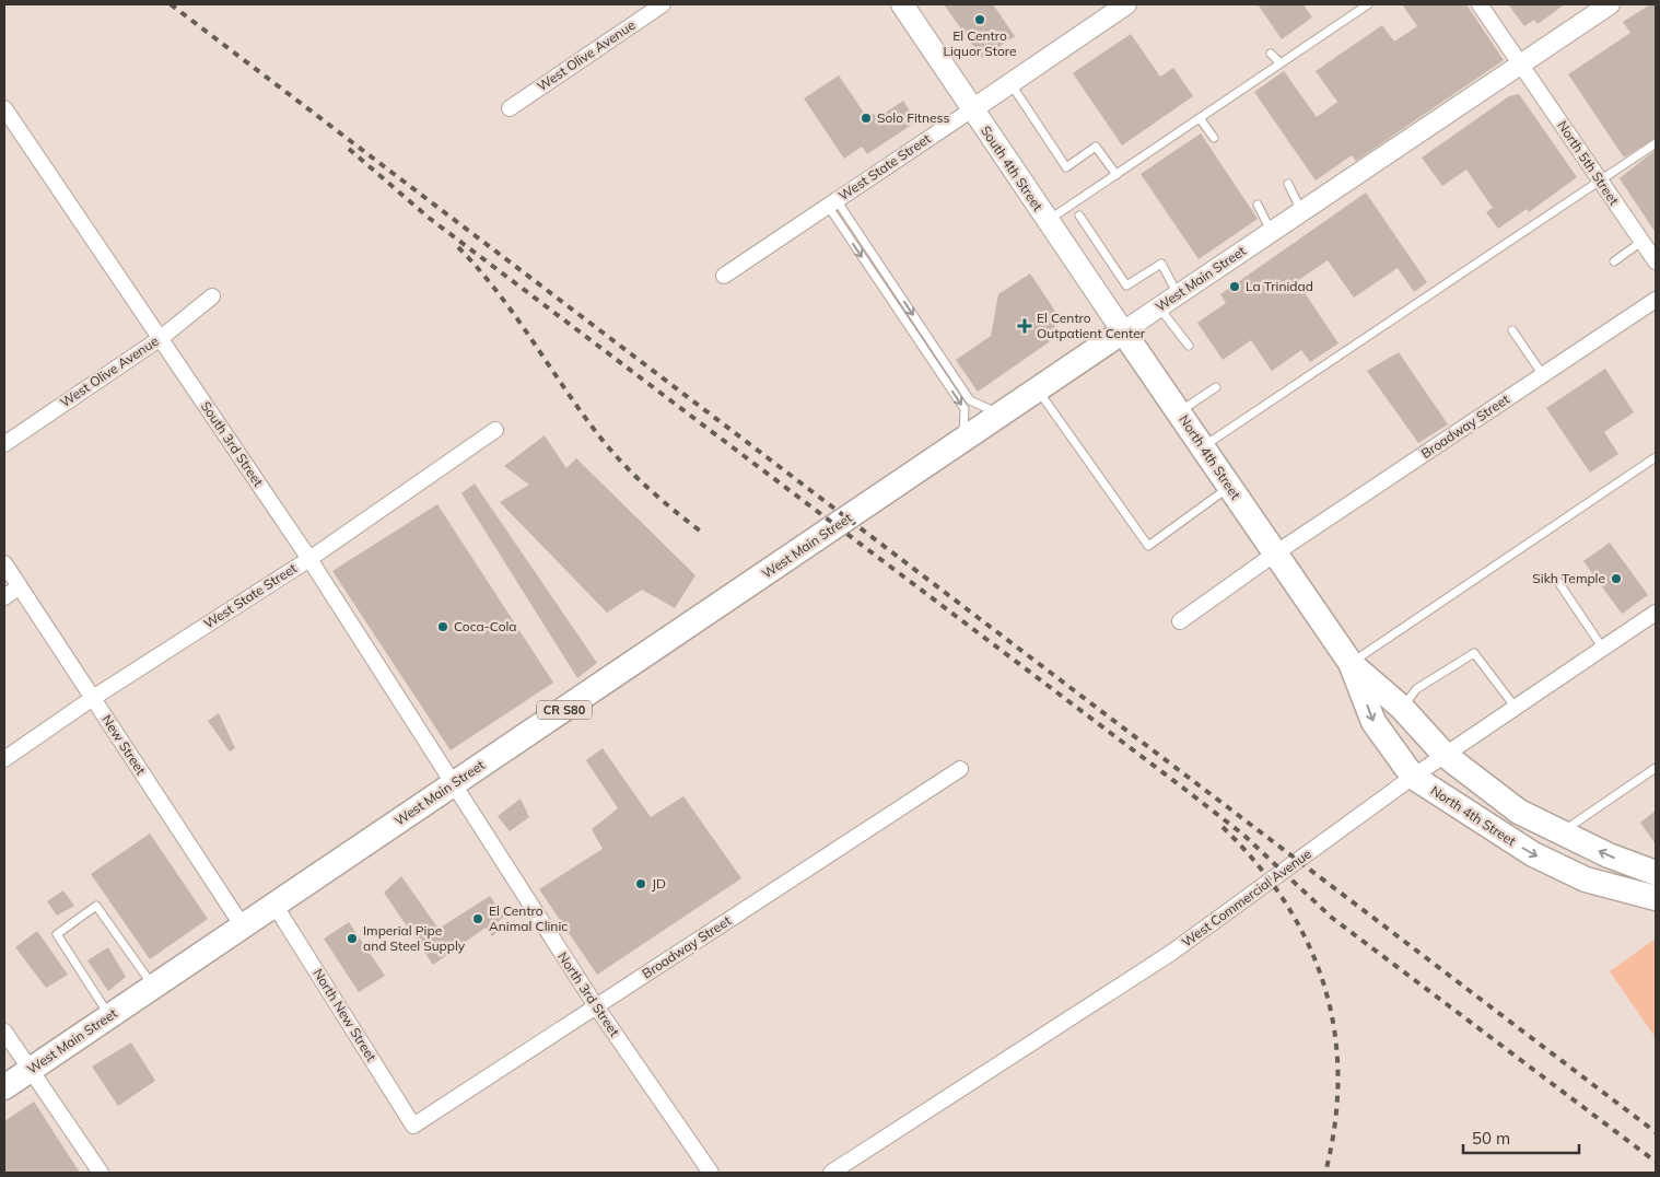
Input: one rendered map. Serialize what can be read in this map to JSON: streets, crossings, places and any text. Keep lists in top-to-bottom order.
{
  "streets": {
    "main road": [
      "South 4th Street",
      "West Main Street",
      "North 4th Street",
      "CR S80"
    ],
    "street": [
      "West Olive Avenue",
      "North 5th Street",
      "West State Street",
      "Broadway Street",
      "South 3rd Street",
      "New Street",
      "West Commercial Avenue",
      "North 3rd Street",
      "North New Street"
    ]
  },
  "crossings": [
    ["West Olive Avenue", "South 3rd Street"],
    ["North 5th Street", "West Main Street"],
    ["West State Street", "South 4th Street"],
    ["West State Street", "South 3rd Street"],
    ["West State Street", "New Street"],
    ["South 4th Street", "West Main Street"],
    ["South 4th Street", "North 4th Street"],
    ["West Main Street", "South 3rd Street"],
    ["West Main Street", "North 4th Street"],
    ["West Main Street", "New Street"],
    ["West Main Street", "North 3rd Street"],
    ["West Main Street", "North New Street"],
    ["Broadway Street", "North 4th Street"],
    ["Broadway Street", "North 3rd Street"],
    ["Broadway Street", "North New Street"],
    ["South 3rd Street", "North 3rd Street"],
    ["North 4th Street", "West Commercial Avenue"]
  ],
  "places": {
    "other": [
      "El Centro Liquor Store",
      "Solo Fitness",
      "La Trinidad",
      "Sikh Temple",
      "Coca-Cola",
      "JD",
      "El Centro Animal Clinic",
      "Imperial Pipe and Steel Supply"
    ],
    "health": ["El Centro Outpatient Center"]
  },
  "scale_bar": "50 m"
}
